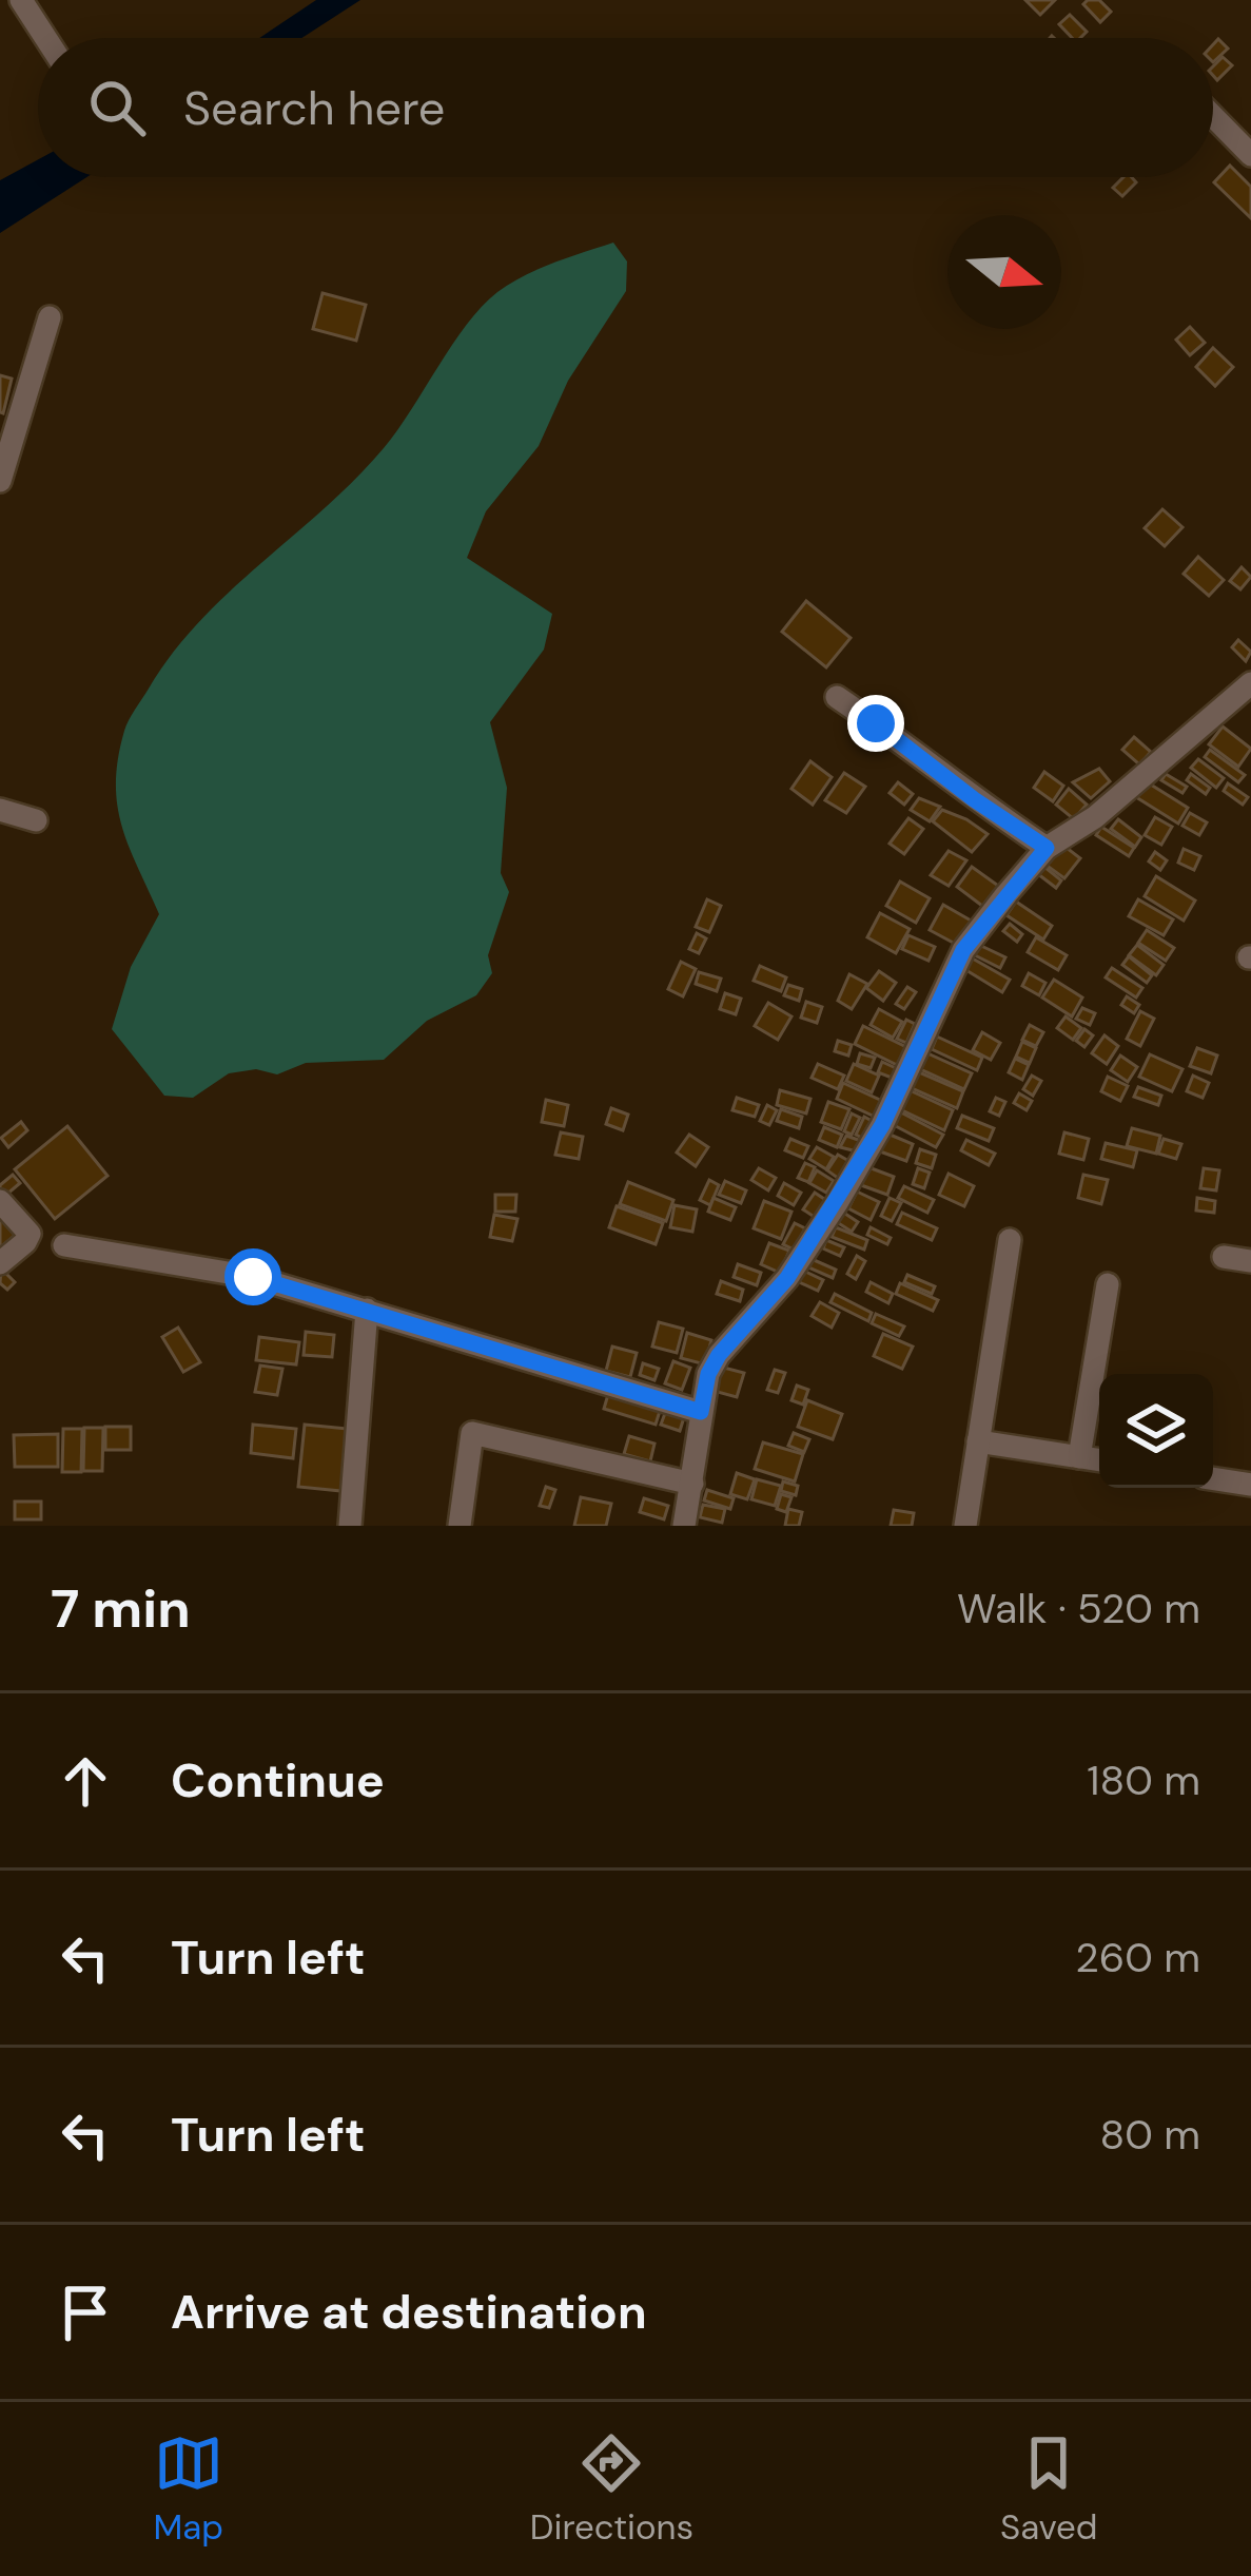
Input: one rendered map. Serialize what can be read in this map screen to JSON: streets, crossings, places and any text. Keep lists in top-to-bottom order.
{
  "north": "right",
  "page": {
    "search": "Search here",
    "heading": ["7 min", "Walk · 520 m"],
    "list": [
      ["Continue", "180 m"],
      ["Turn left", "260 m"],
      ["Turn left", "80 m"],
      "Arrive at destination"
    ],
    "nav": ["Map", "Directions", "Saved"]
  }
}
